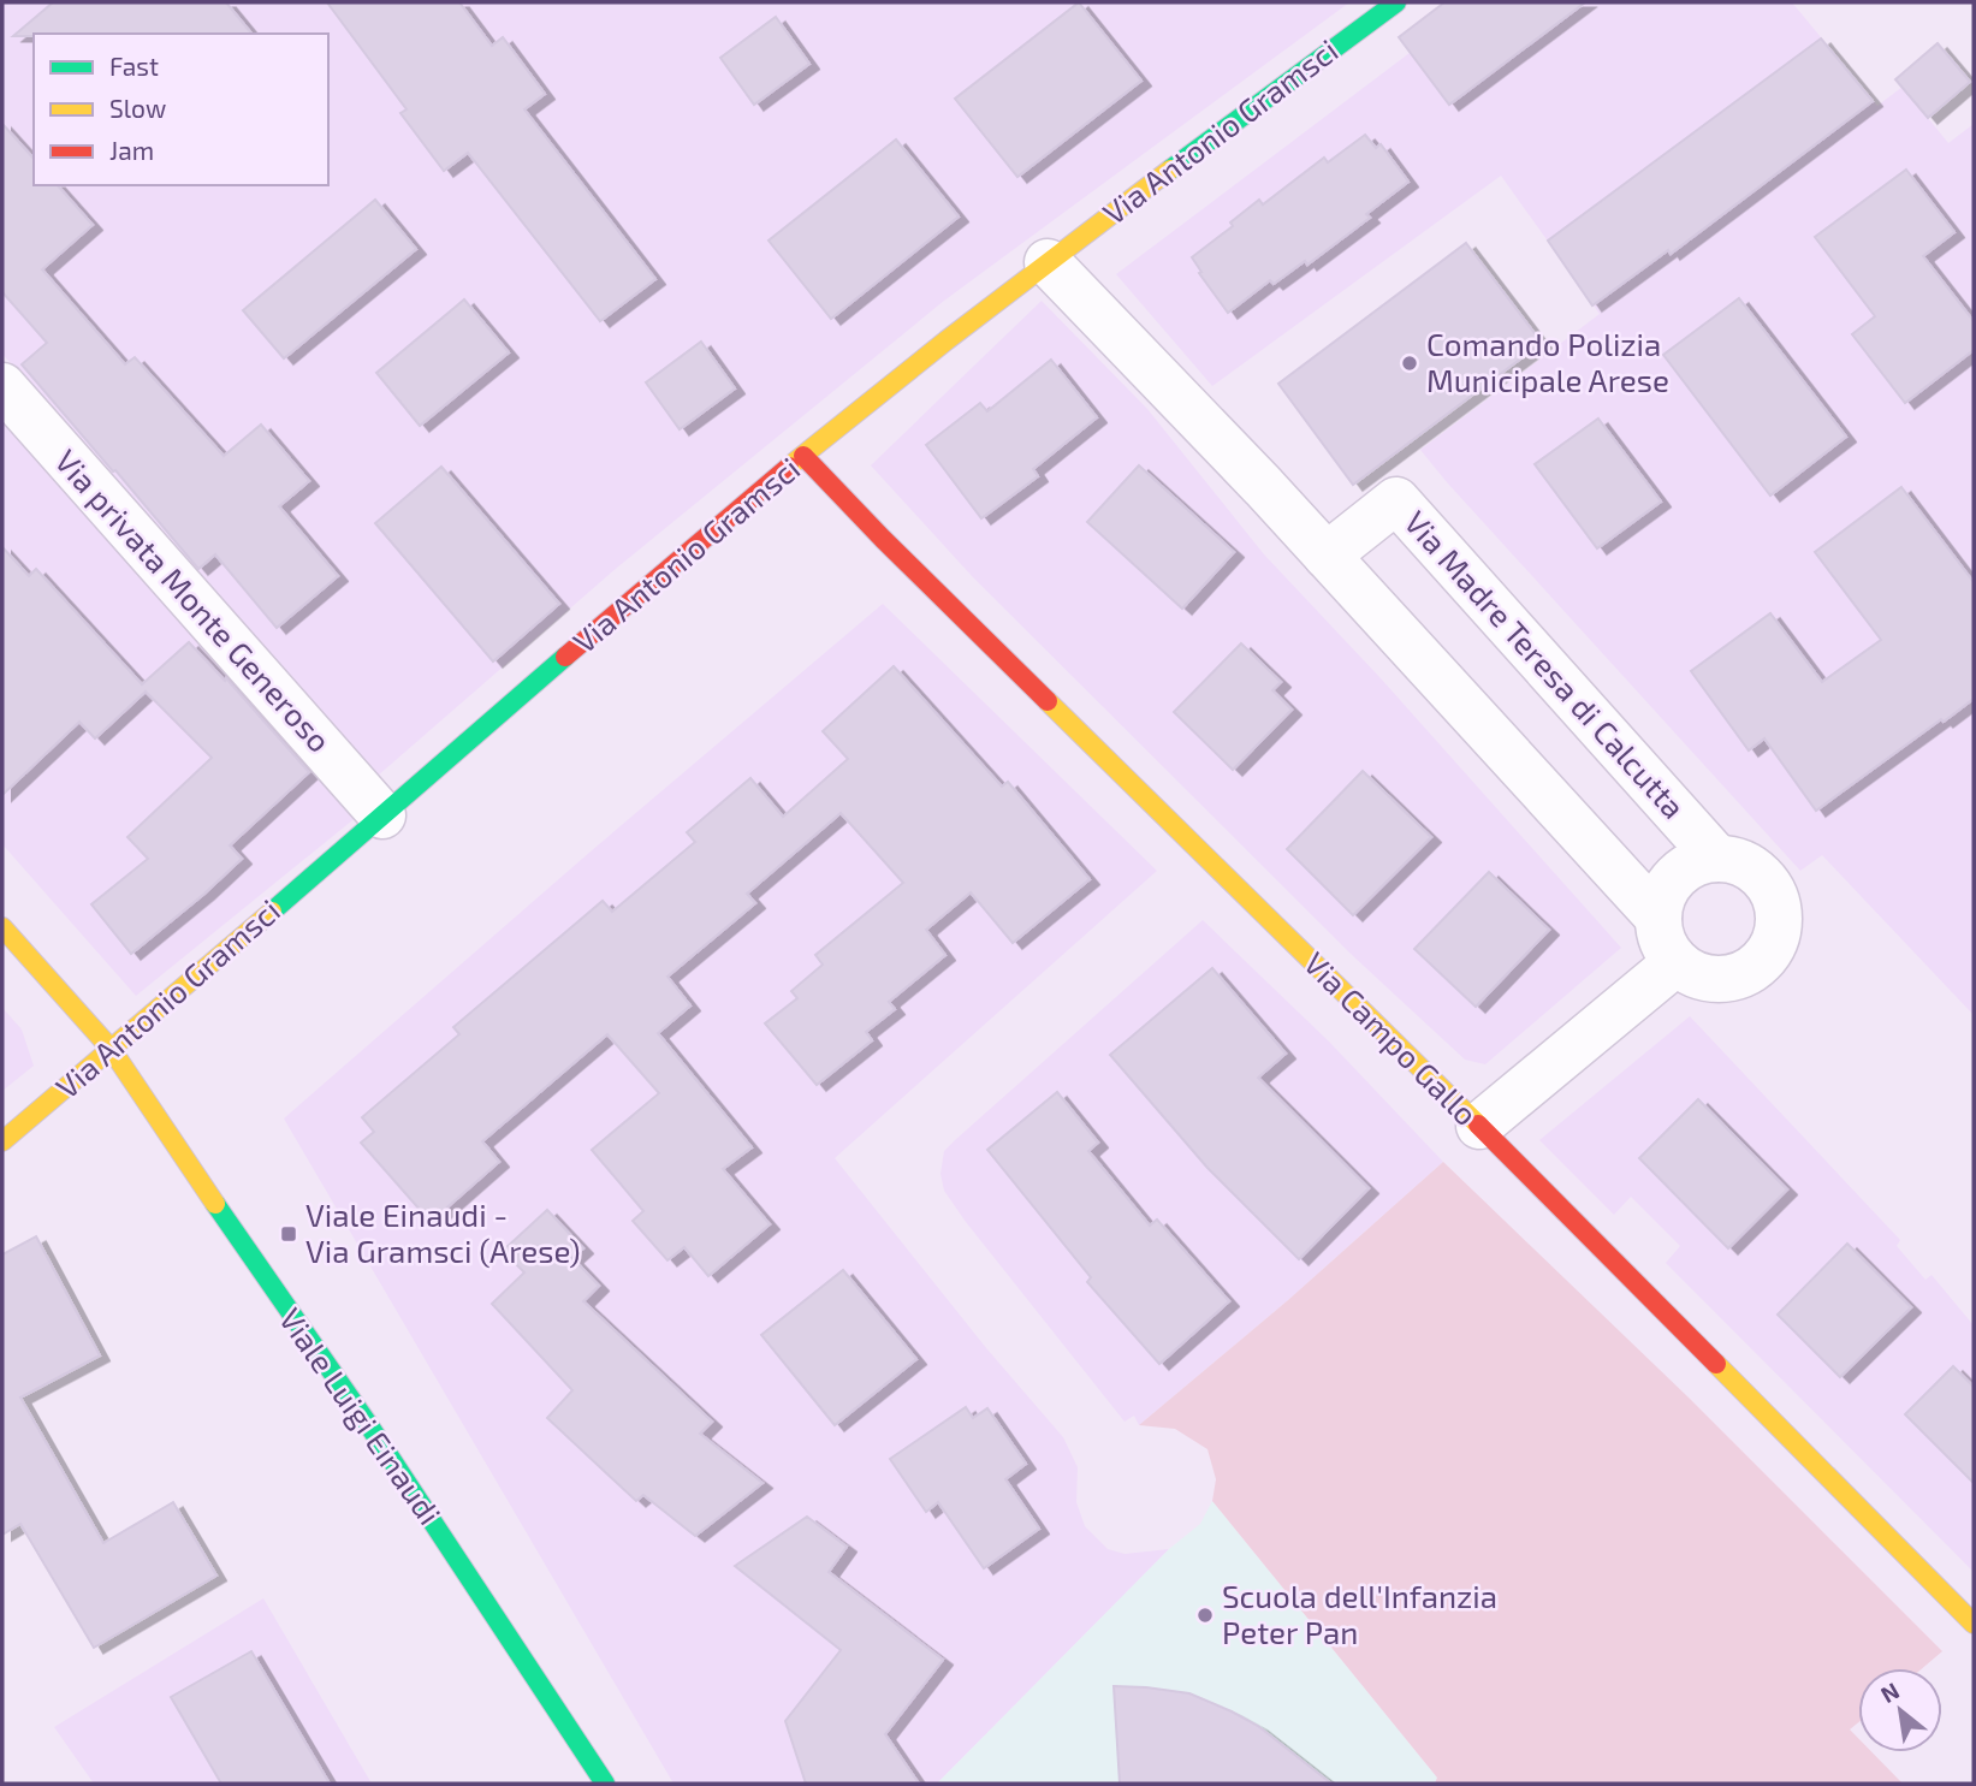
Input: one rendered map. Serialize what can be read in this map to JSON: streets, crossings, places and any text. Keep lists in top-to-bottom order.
{
  "streets": {
    "street": [
      "Via Antonio Gramsci",
      "Via privata Monte Generoso",
      "Via Madre Teresa di Calcutta",
      "Via Campo Gallo",
      "Viale Luigi Einaudi"
    ]
  },
  "crossings": [
    ["Via Antonio Gramsci", "Via privata Monte Generoso"],
    ["Via Antonio Gramsci", "Via Campo Gallo"],
    ["Via Antonio Gramsci", "Viale Luigi Einaudi"]
  ],
  "places": {
    "other": ["Comando Polizia Municipale Arese", "Scuola dell'Infanzia Peter Pan"],
    "transit": ["Viale Einaudi - Via Gramsci (Arese)"]
  },
  "legend": ["Fast", "Slow", "Jam"],
  "north": "top left"
}
